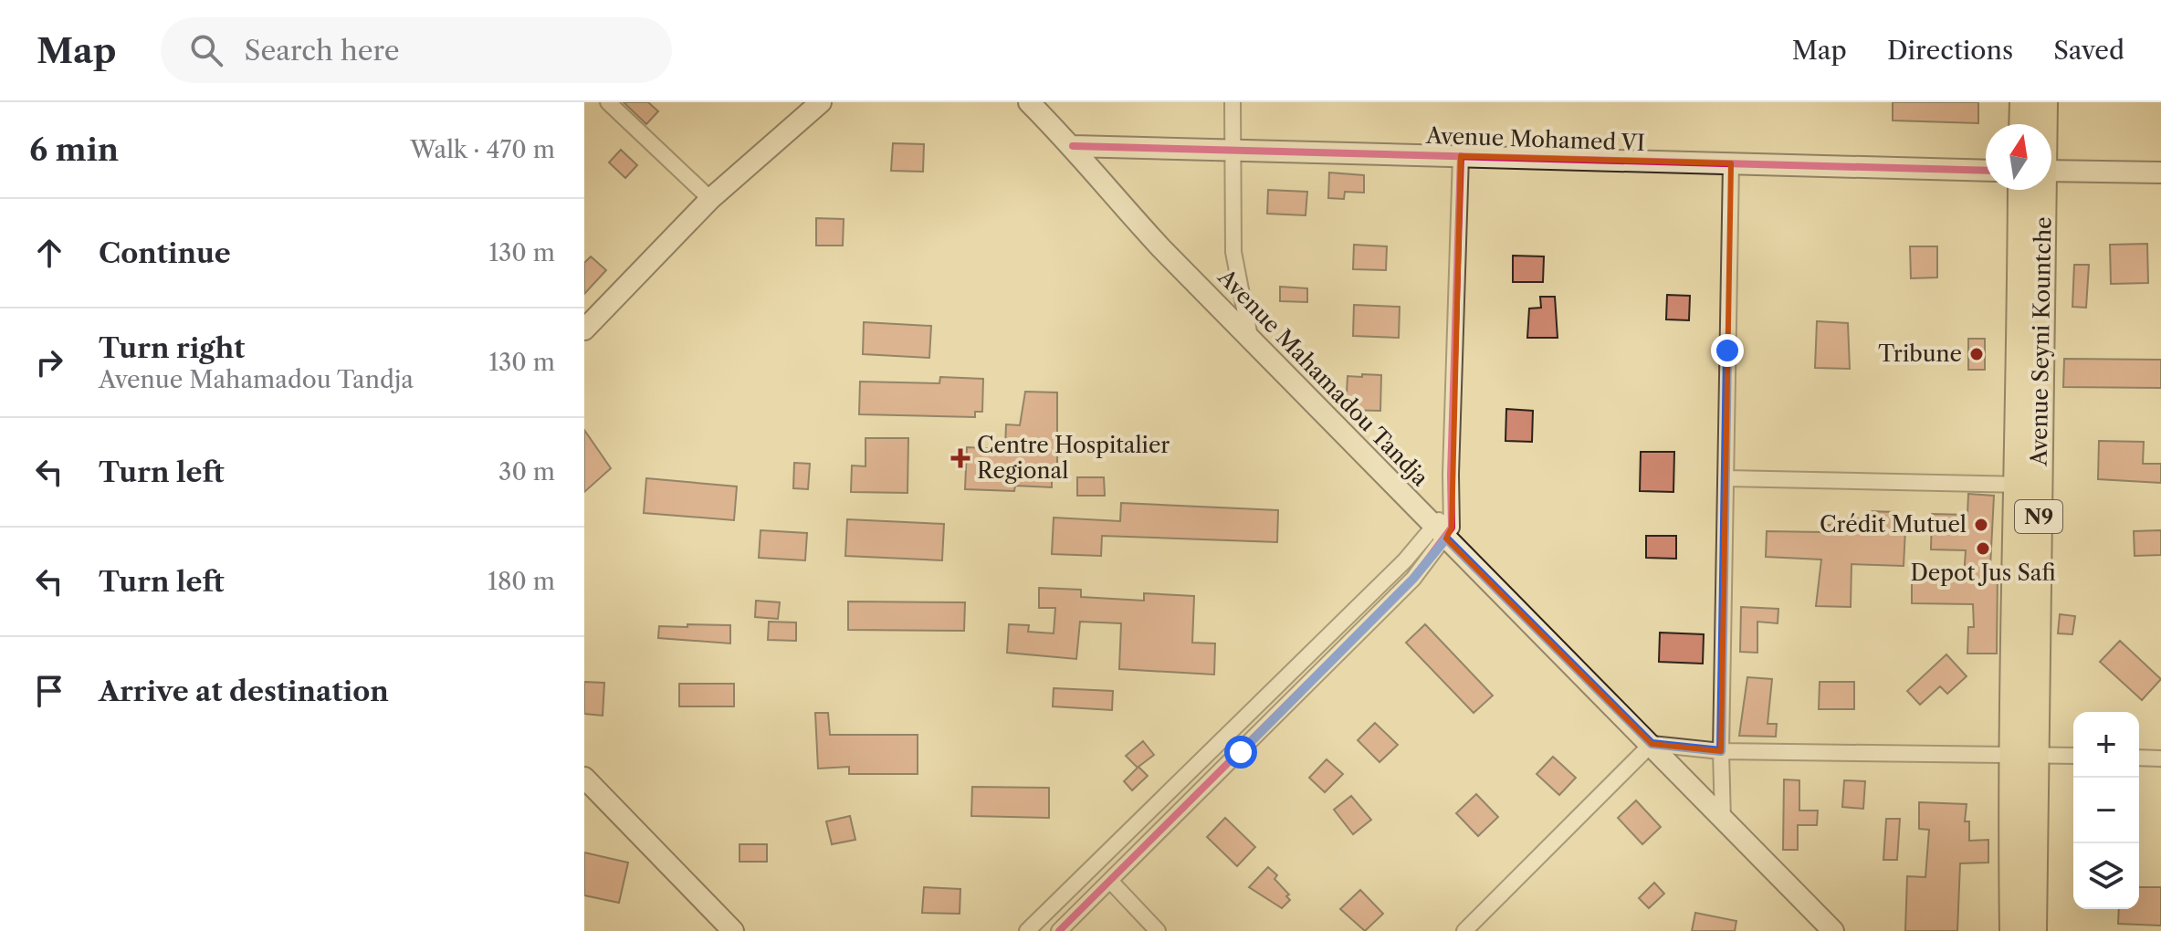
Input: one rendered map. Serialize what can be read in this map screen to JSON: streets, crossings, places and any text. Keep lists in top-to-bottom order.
{
  "streets": {
    "highway": ["Avenue Seyni Kountche", "N9"],
    "street": ["Avenue Mohamed VI", "Avenue Mahamadou Tandja"]
  },
  "crossings": [
    ["Avenue Mohamed VI", "Avenue Mahamadou Tandja"]
  ],
  "places": {
    "other": ["Tribune", "Crédit Mutuel", "Depot Jus Safi"],
    "health": ["Centre Hospitalier Regional"]
  },
  "north": "top",
  "page": {
    "header": "Map",
    "search": "Search here",
    "nav": ["Map", "Directions", "Saved"],
    "heading": ["6 min", "Walk · 470 m"],
    "list": [
      ["Continue", "130 m"],
      ["Turn right", "Avenue Mahamadou Tandja", "130 m"],
      ["Turn left", "30 m"],
      ["Turn left", "180 m"],
      "Arrive at destination"
    ],
    "map_buttons": ["+", "−"]
  }
}
